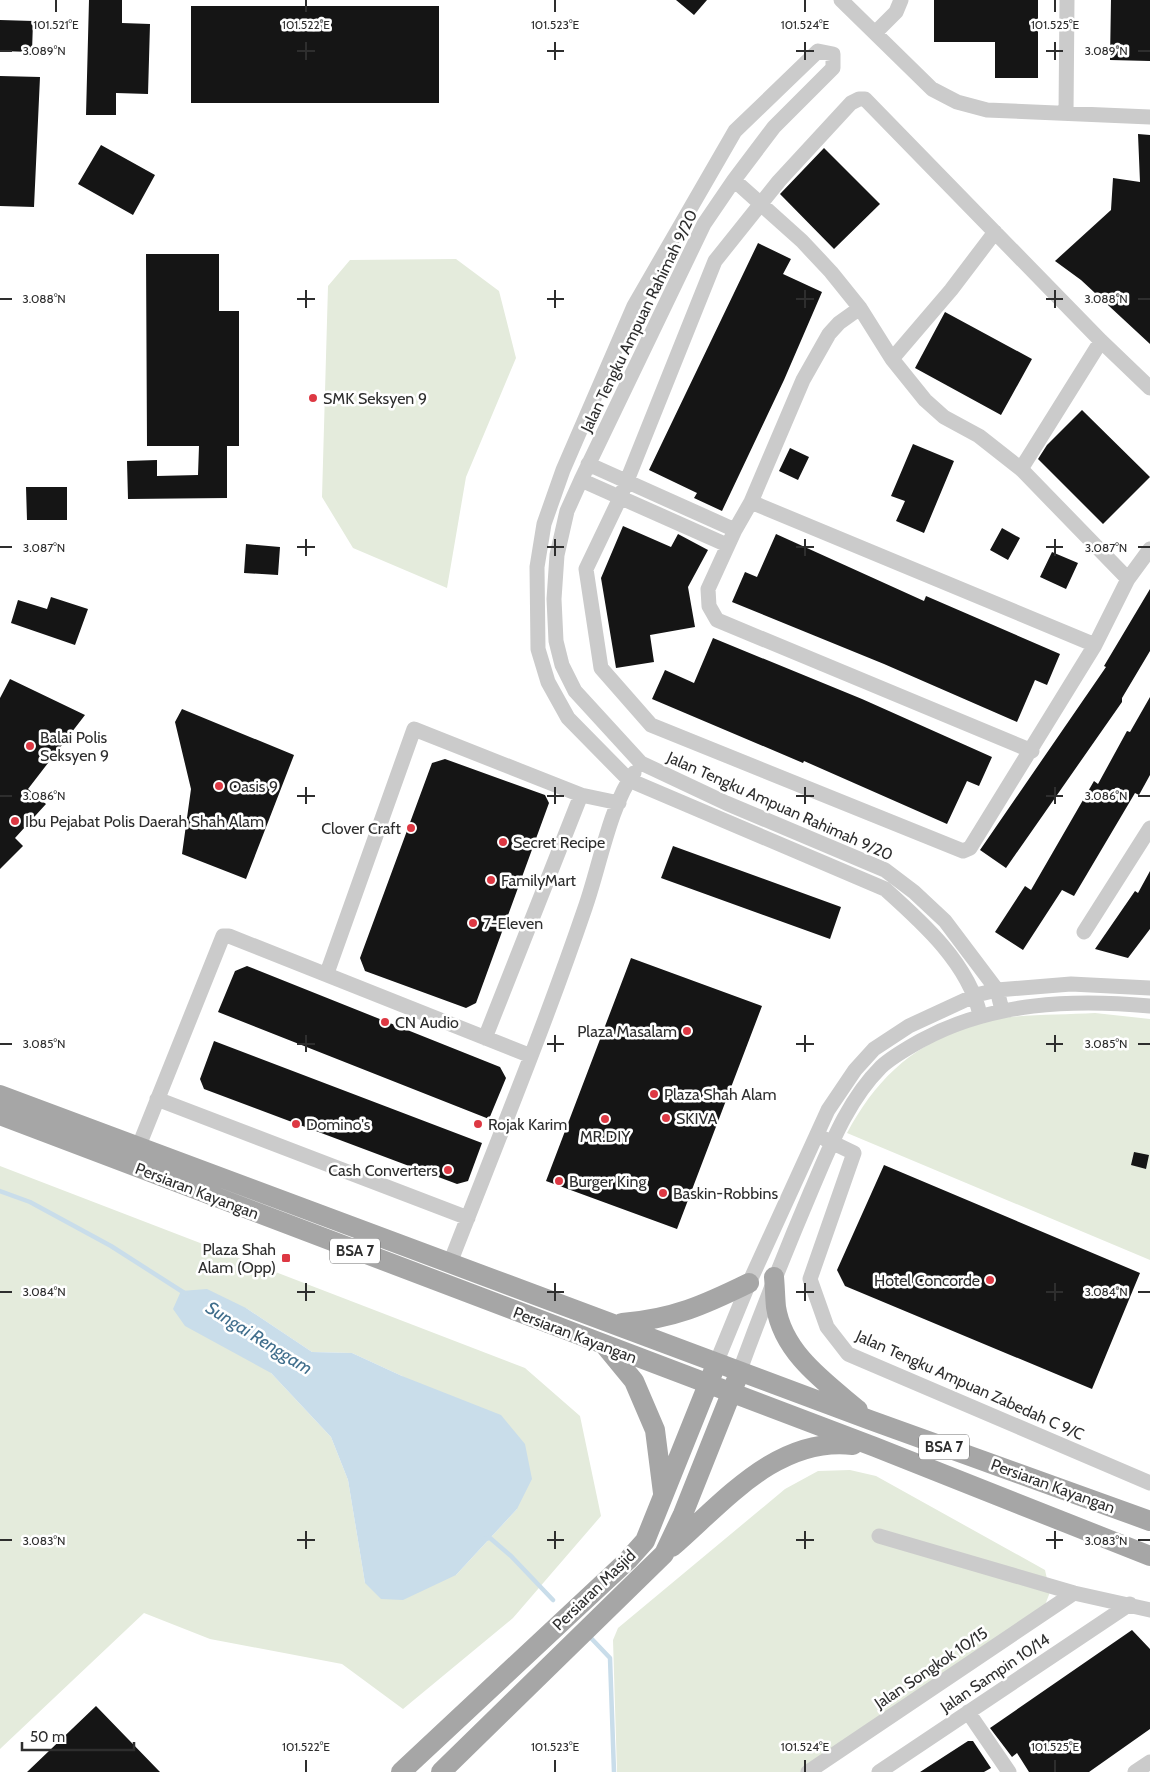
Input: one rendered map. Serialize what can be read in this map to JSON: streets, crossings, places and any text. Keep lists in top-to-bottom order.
{
  "streets": {
    "main road": ["Persiaran Kayangan", "BSA 7", "Persiaran Masjid"],
    "street": [
      "Jalan Tengku Ampuan Rahimah 9/20",
      "Jalan Tengku Ampuan Zabedah C 9/C",
      "Jalan Songkok 10/15",
      "Jalan Sampin 10/14"
    ]
  },
  "crossings": [
    ["Persiaran Kayangan", "Persiaran Masjid"]
  ],
  "water": ["Sungai Renggam"],
  "places": {
    "other": [
      "SMK Seksyen 9",
      "Balai Polis Seksyen 9",
      "Oasis 9",
      "Ibu Pejabat Polis Daerah Shah Alam",
      "Clover Craft",
      "Secret Recipe",
      "FamilyMart",
      "7-Eleven",
      "CN Audio",
      "Plaza Masalam",
      "Plaza Shah Alam",
      "SKIVA",
      "MR.DIY",
      "Domino's",
      "Rojak Karim",
      "Cash Converters",
      "Burger King",
      "Baskin-Robbins",
      "Hotel Concorde"
    ],
    "transit": ["Plaza Shah Alam (Opp)"]
  },
  "scale_bar": "50 m",
  "coordinates": [
    "101.521°E",
    "101.522°E",
    "101.523°E",
    "101.524°E",
    "101.525°E",
    "3.089°N",
    "3.088°N",
    "3.087°N",
    "3.086°N",
    "3.085°N",
    "3.084°N",
    "3.083°N"
  ]
}
